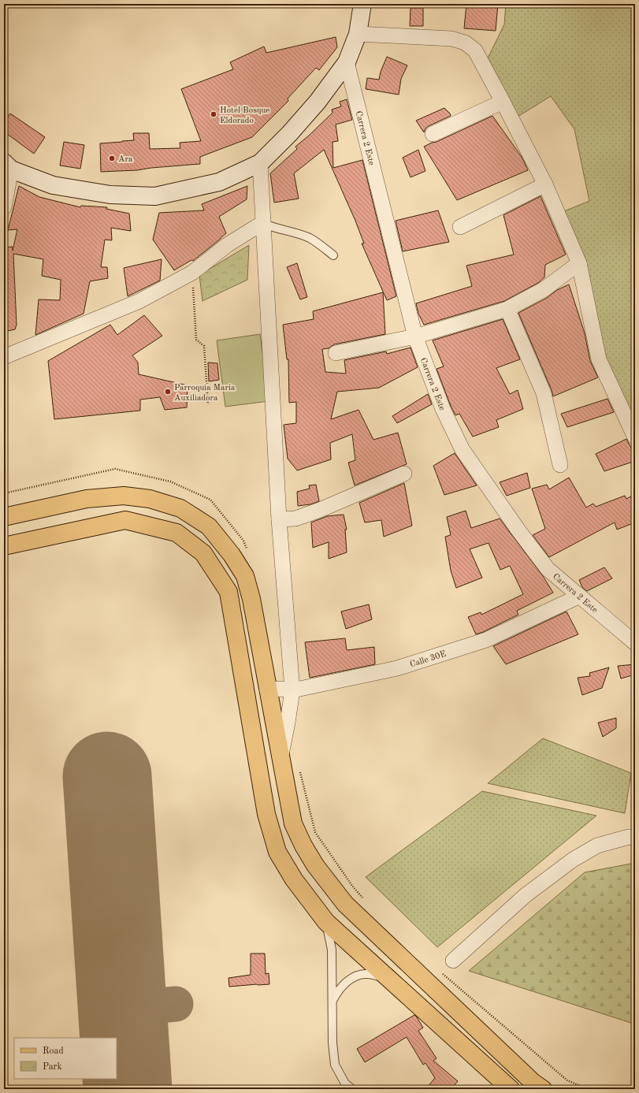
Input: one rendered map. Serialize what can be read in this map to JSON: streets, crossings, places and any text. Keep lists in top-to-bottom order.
{
  "streets": {
    "street": ["Carrera 2 Este", "Calle 30E"]
  },
  "crossings": [
    ["Carrera 2 Este", "Calle 30E"]
  ],
  "places": ["Hotel Bosque Eldorado", "Ara", "Parroquia Maria Auxiliadora"],
  "legend": ["Road", "Park"]
}
